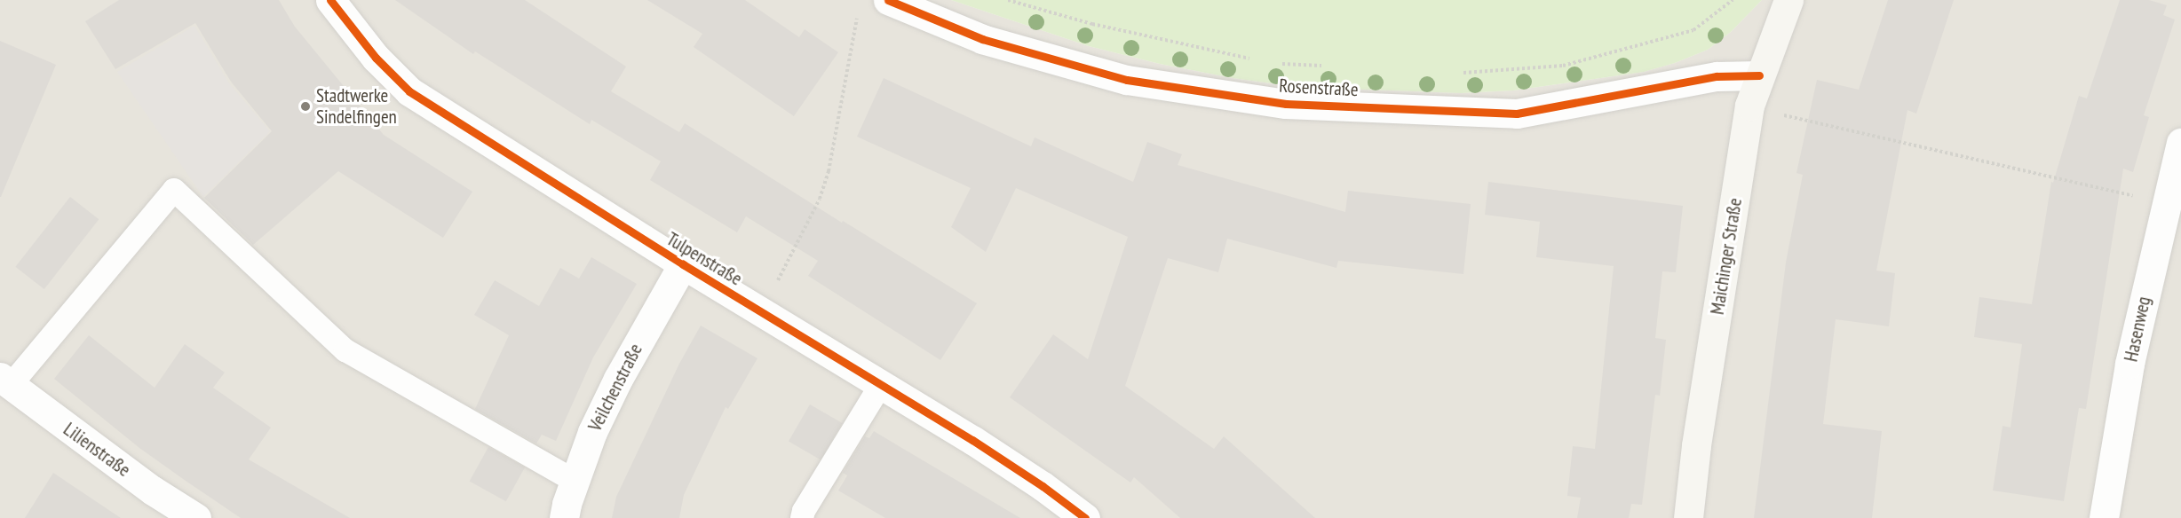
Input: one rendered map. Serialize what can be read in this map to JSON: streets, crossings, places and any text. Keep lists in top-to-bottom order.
{
  "streets": {
    "street": [
      "Rosenstraße",
      "Maichinger Straße",
      "Tulpenstraße",
      "Hasenweg",
      "Veilchenstraße",
      "Lilienstraße"
    ]
  },
  "crossings": [
    ["Rosenstraße", "Maichinger Straße"],
    ["Tulpenstraße", "Veilchenstraße"]
  ],
  "places": ["Stadtwerke Sindelfingen"]
}
